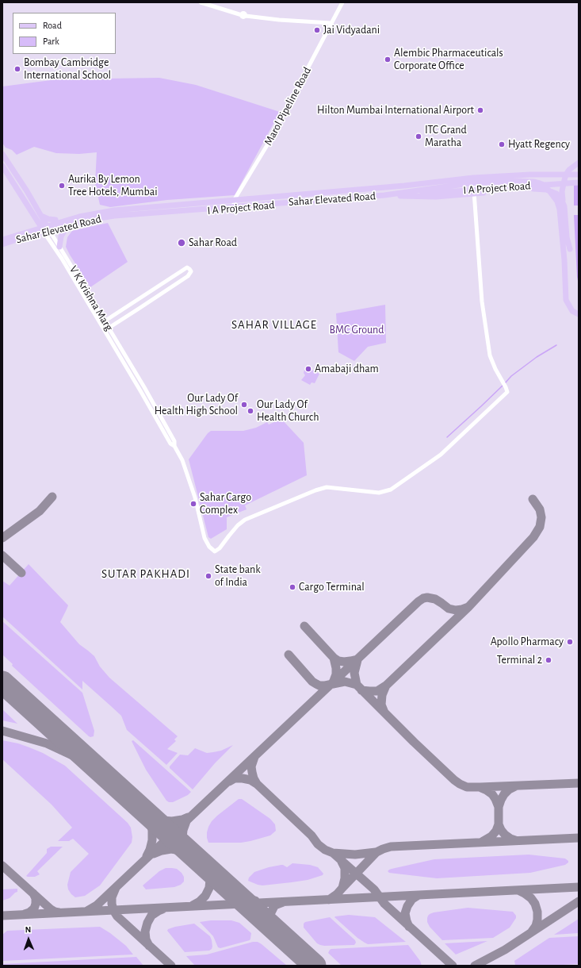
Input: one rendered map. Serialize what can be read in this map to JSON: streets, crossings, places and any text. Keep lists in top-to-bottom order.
{
  "streets": {
    "main road": ["I A Project Road", "Sahar Elevated Road", "V K Krishna Marg"],
    "street": ["Marol Pipeline Road"]
  },
  "crossings": [
    ["Marol Pipeline Road", "I A Project Road"],
    ["I A Project Road", "V K Krishna Marg"]
  ],
  "districts": ["SAHAR VILLAGE", "SUTAR PAKHADI"],
  "parks": ["BMC Ground"],
  "places": [
    "Jai Vidyadani",
    "Alembic Pharmaceuticals Corporate Office",
    "Bombay Cambridge International School",
    "Hilton Mumbai International Airport",
    "ITC Grand Maratha",
    "Hyatt Regency",
    "Aurika By Lemon Tree Hotels, Mumbai",
    "Sahar Road",
    "Amabaji dham",
    "Our Lady Of Health High School",
    "Our Lady Of Health Church",
    "Sahar Cargo Complex",
    "State bank of India",
    "Cargo Terminal",
    "Apollo Pharmacy",
    "Terminal 2"
  ],
  "legend": ["Road", "Park"],
  "north": "top"
}
